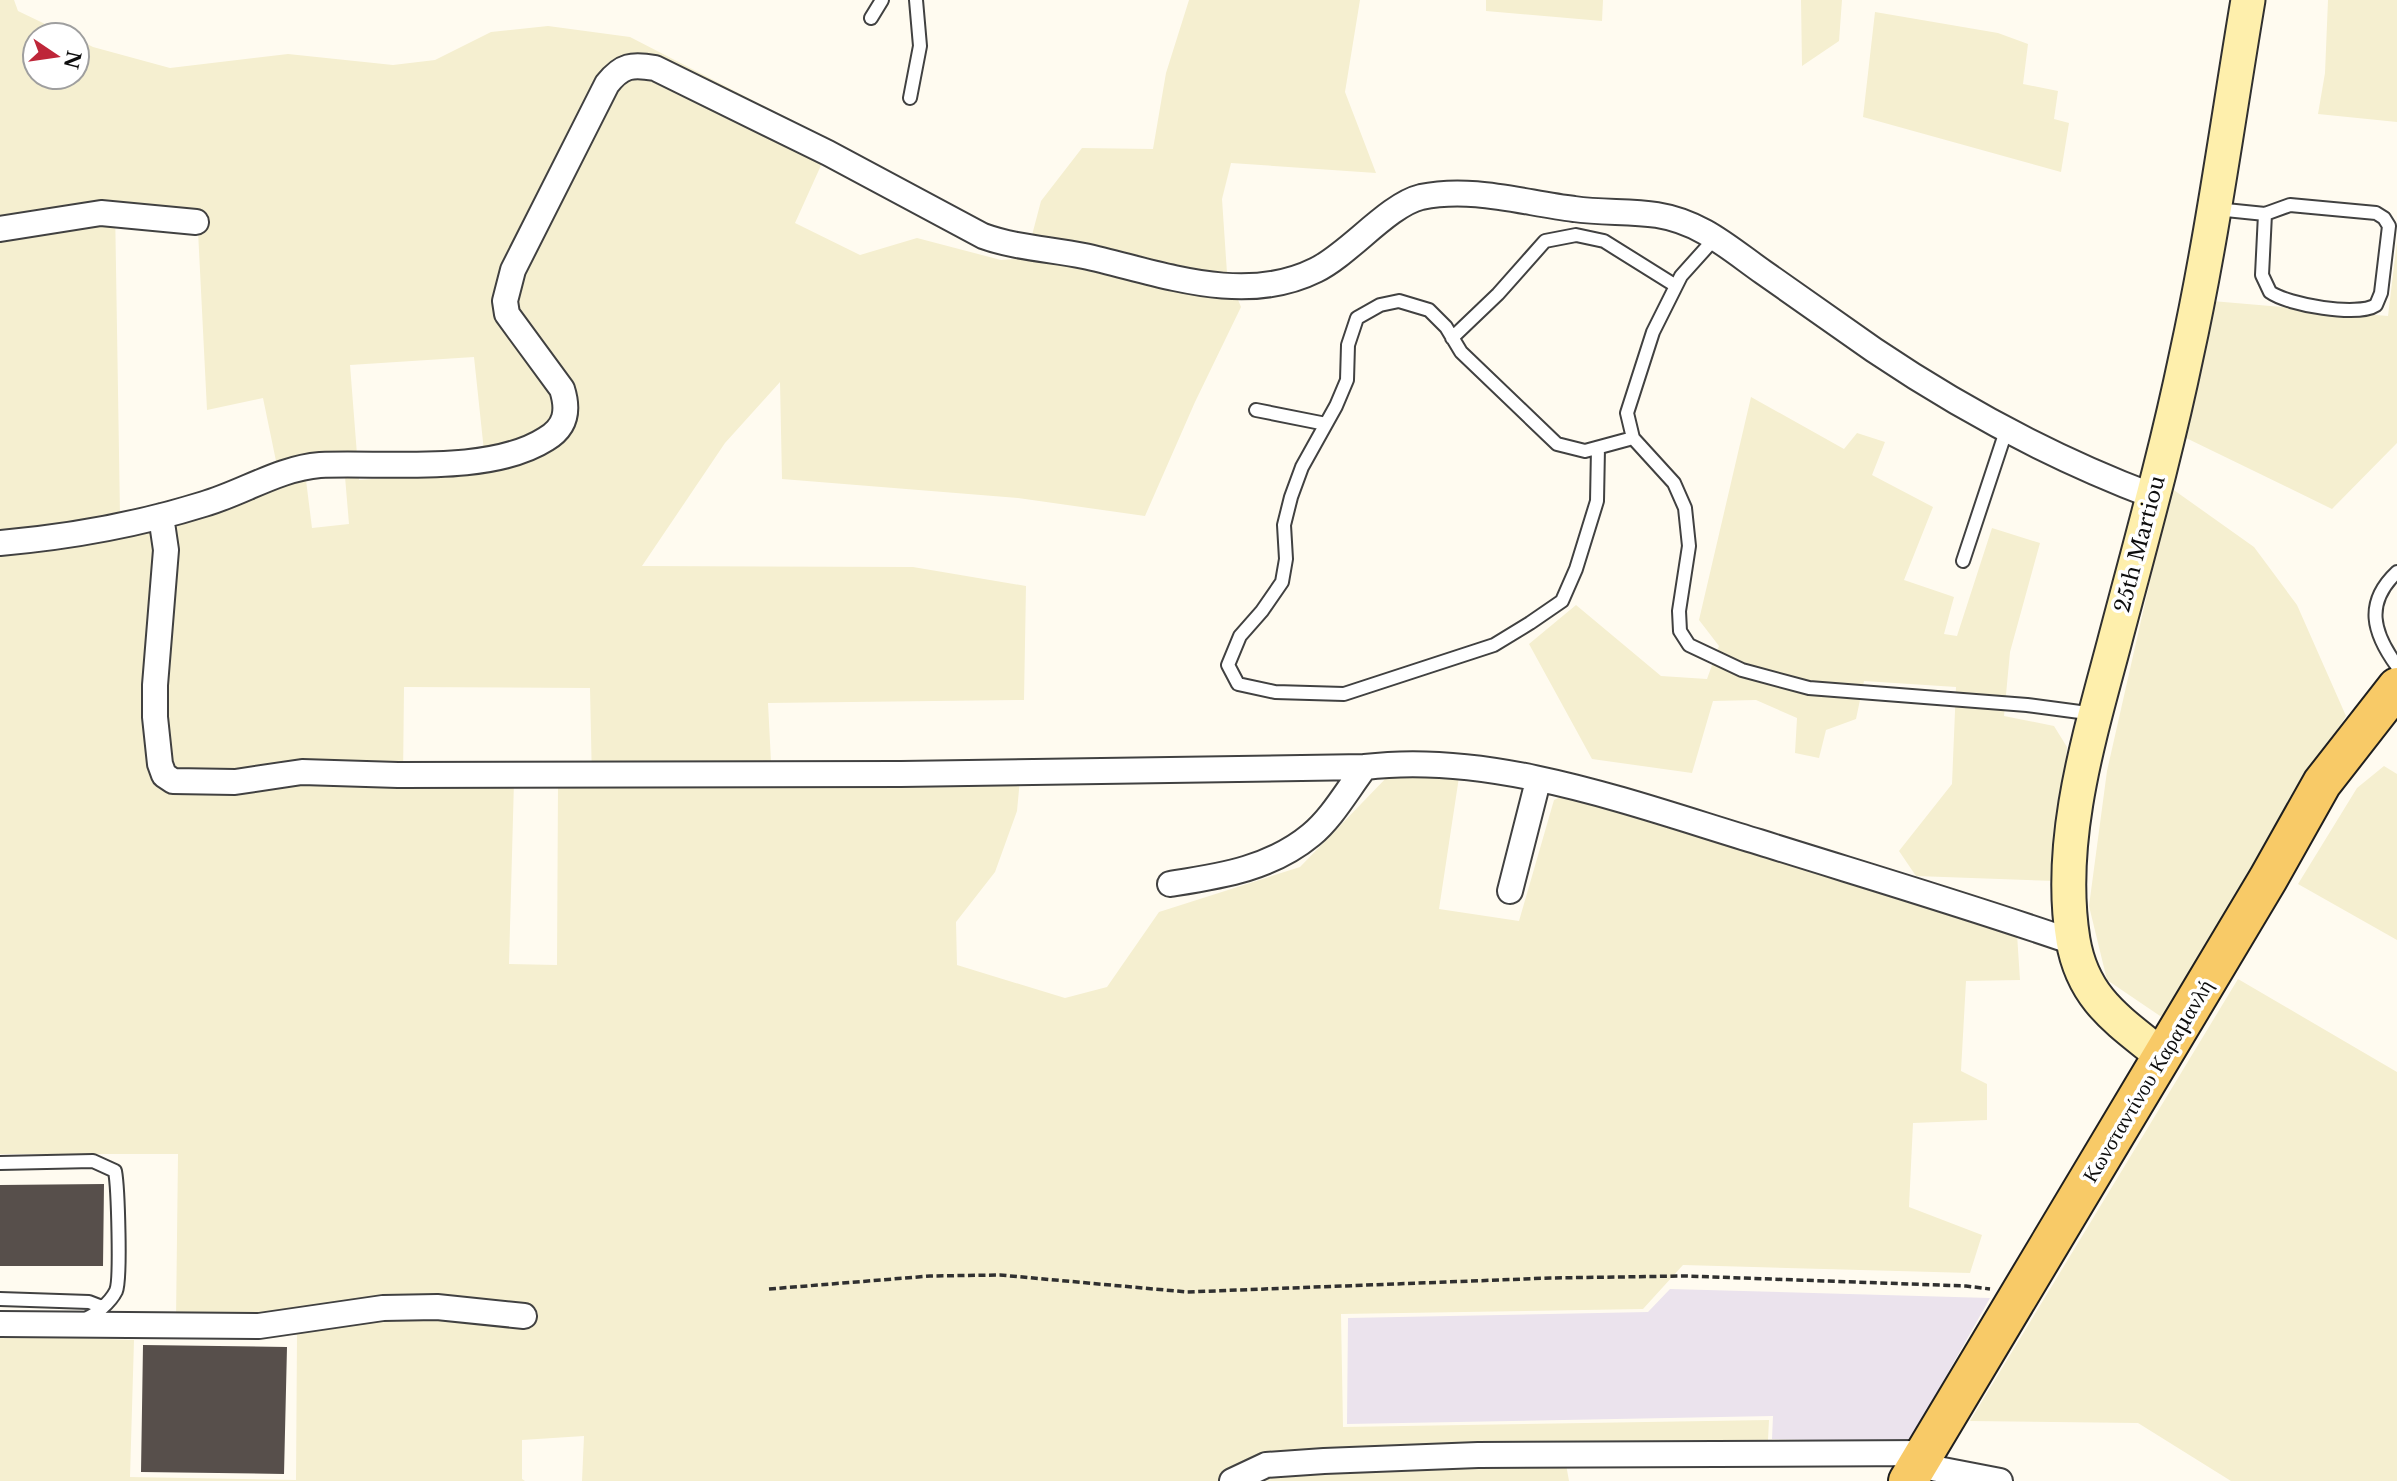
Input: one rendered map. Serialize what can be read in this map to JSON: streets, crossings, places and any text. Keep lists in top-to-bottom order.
{
  "streets": {
    "main road": ["25th Martiou", "Κωνσταντίνου Καραμανλή"]
  },
  "crossings": [
    ["25th Martiou", "Κωνσταντίνου Καραμανλή"]
  ],
  "north": "right"
}
